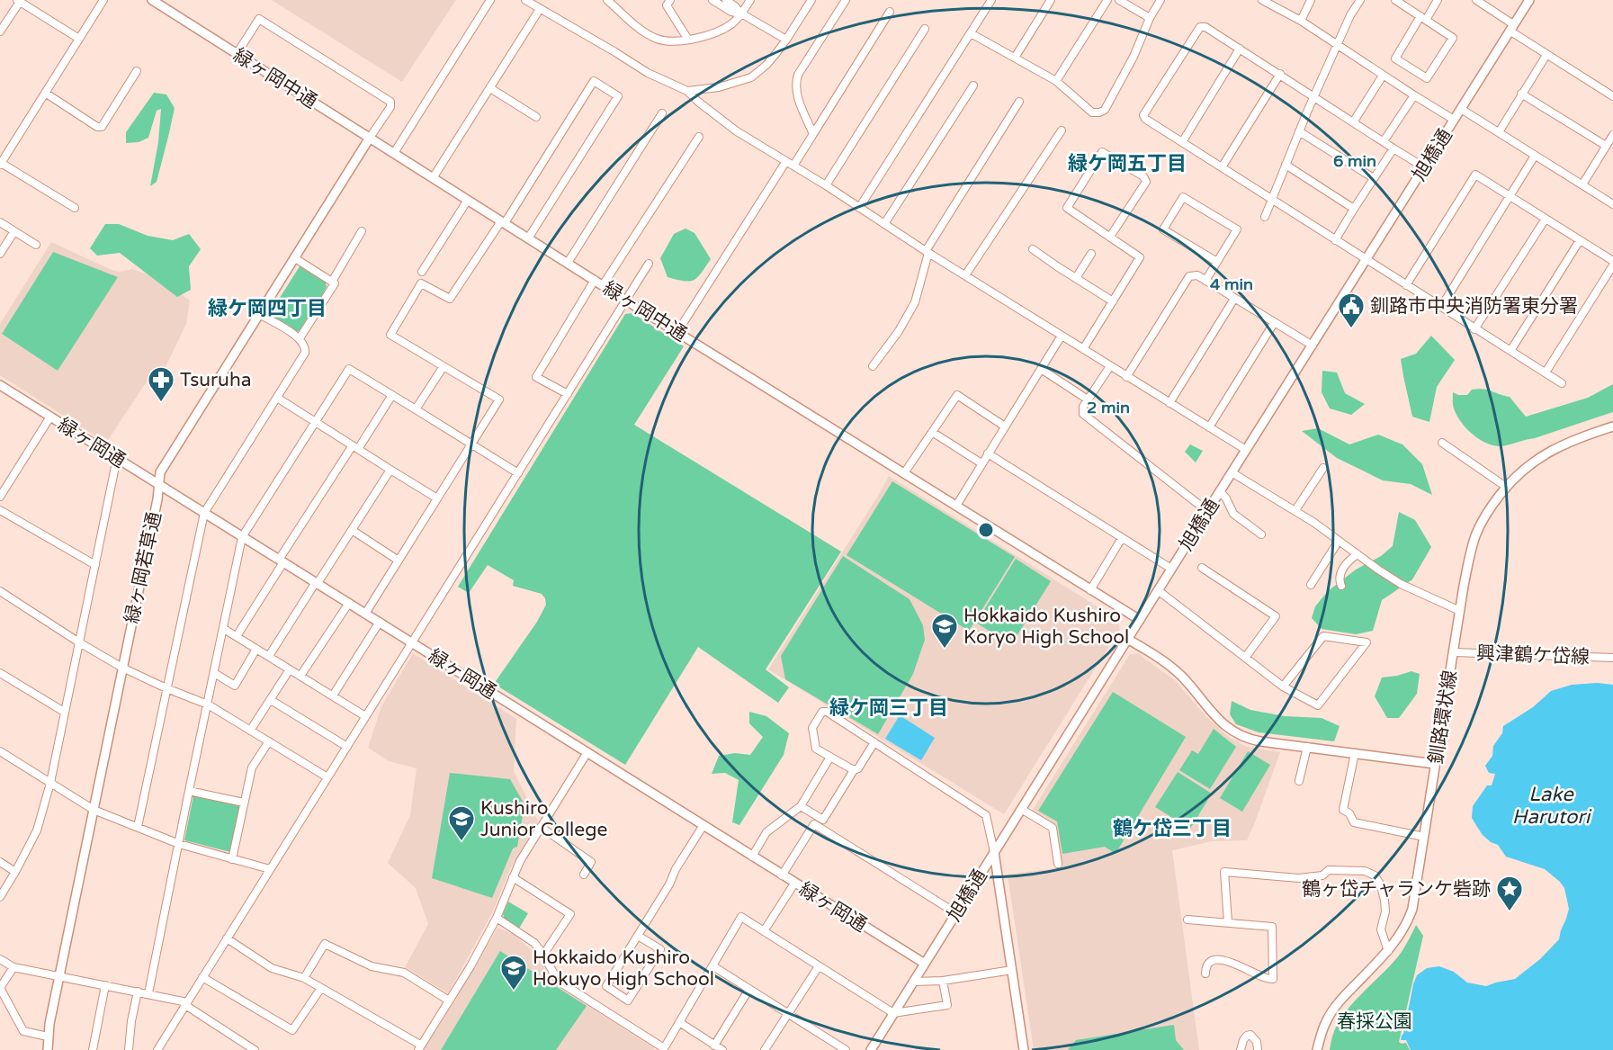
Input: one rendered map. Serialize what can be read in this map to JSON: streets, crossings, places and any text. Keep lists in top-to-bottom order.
{
  "streets": {
    "street": [
      "緑ヶ岡中通",
      "旭橋通",
      "緑ヶ岡通",
      "緑ヶ岡若草通",
      "興津鶴ケ岱線",
      "釧路環状線"
    ]
  },
  "crossings": [
    ["緑ヶ岡中通", "旭橋通"],
    ["緑ヶ岡中通", "緑ヶ岡若草通"],
    ["旭橋通", "緑ヶ岡通"],
    ["緑ヶ岡通", "緑ヶ岡若草通"],
    ["興津鶴ケ岱線", "釧路環状線"]
  ],
  "districts": [
    "緑ケ岡五丁目",
    "緑ケ岡四丁目",
    "緑ケ岡三丁目",
    "鶴ケ岱三丁目"
  ],
  "water": ["Lake Harutori"],
  "parks": ["春採公園"],
  "places": {
    "public building": ["釧路市中央消防署東分署"],
    "pharmacy": ["Tsuruha"],
    "school or university": ["Hokkaido Kushiro Koryo High School", "Kushiro Junior College", "Hokkaido Kushiro Hokuyo High School"],
    "place": ["鶴ヶ岱チャランケ砦跡"]
  },
  "rings": ["6 min", "4 min", "2 min"]
}
